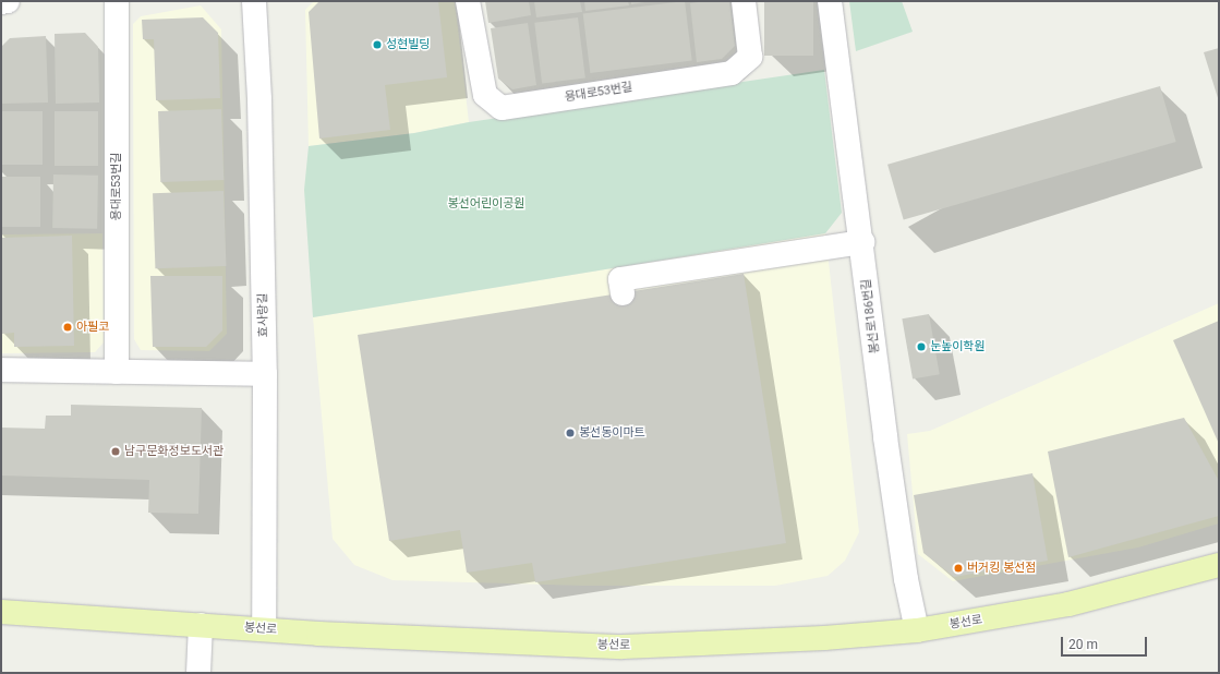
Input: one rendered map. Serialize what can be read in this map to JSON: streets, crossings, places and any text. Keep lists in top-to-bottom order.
{
  "streets": {
    "main road": ["봉선로"],
    "street": ["용대로53번길", "효사랑길", "봉선로186번길"]
  },
  "crossings": [
    ["효사랑길", "봉선로"],
    ["봉선로186번길", "봉선로"]
  ],
  "parks": ["봉선어린이공원"],
  "places": [
    "성현빌딩",
    "아필코",
    "눈높이학원",
    "봉선동이마트",
    "남구문화정보도서관",
    "버거킹 봉선점"
  ],
  "scale_bar": "20 m"
}
